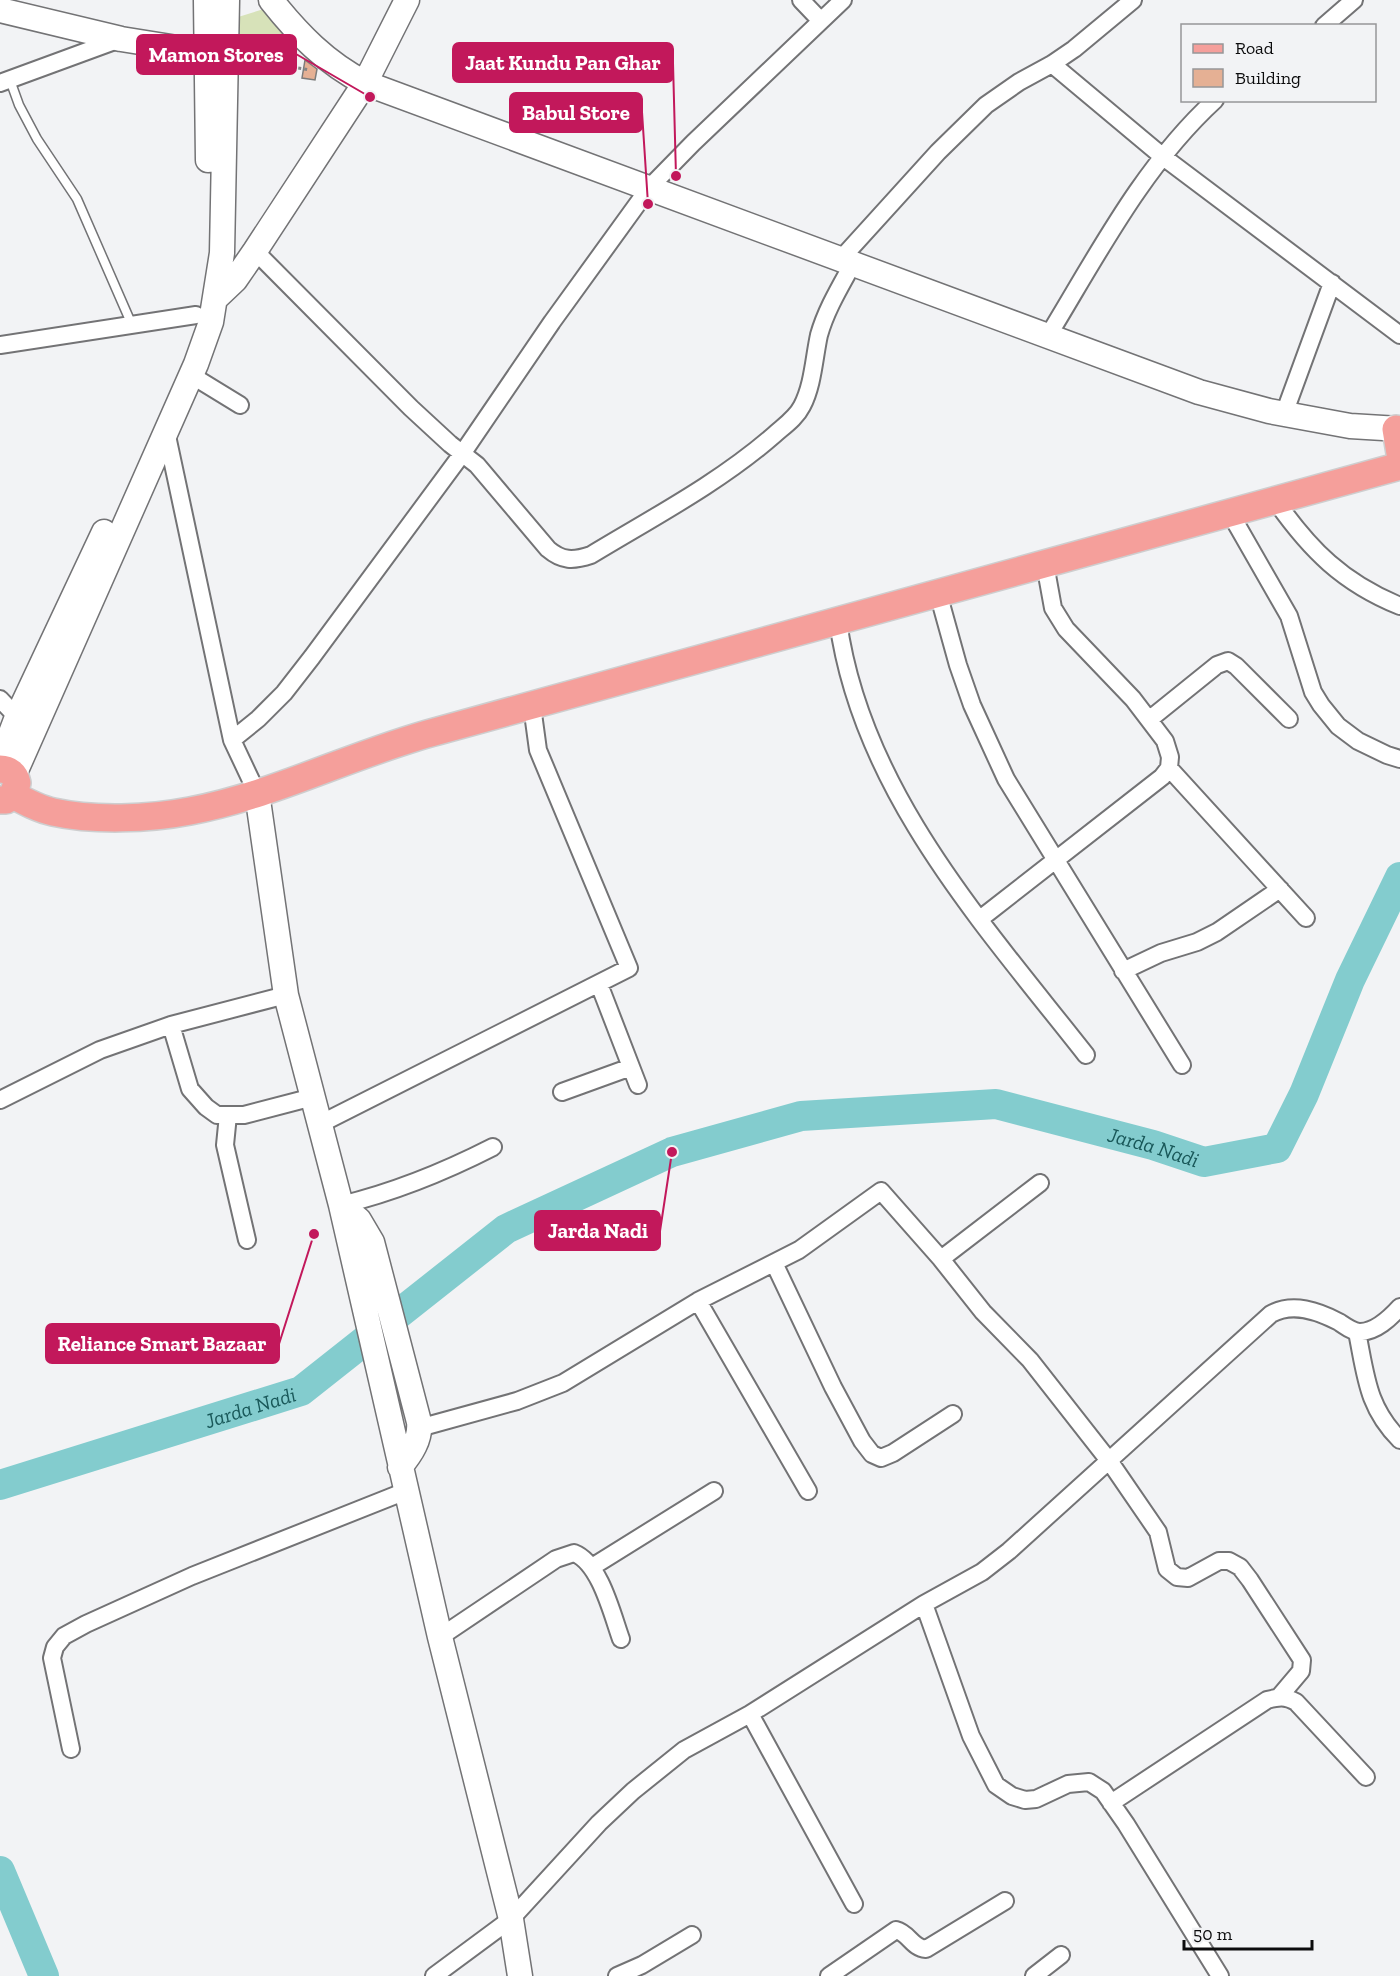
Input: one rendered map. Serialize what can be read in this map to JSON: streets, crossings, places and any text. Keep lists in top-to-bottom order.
{
  "water": ["Jarda Nadi"],
  "places": [
    "Mamon Stores",
    "Jaat Kundu Pan Ghar",
    "Babul Store",
    "Jarda Nadi",
    "Reliance Smart Bazaar"
  ],
  "legend": ["Road", "Building"],
  "scale_bar": "50 m"
}
